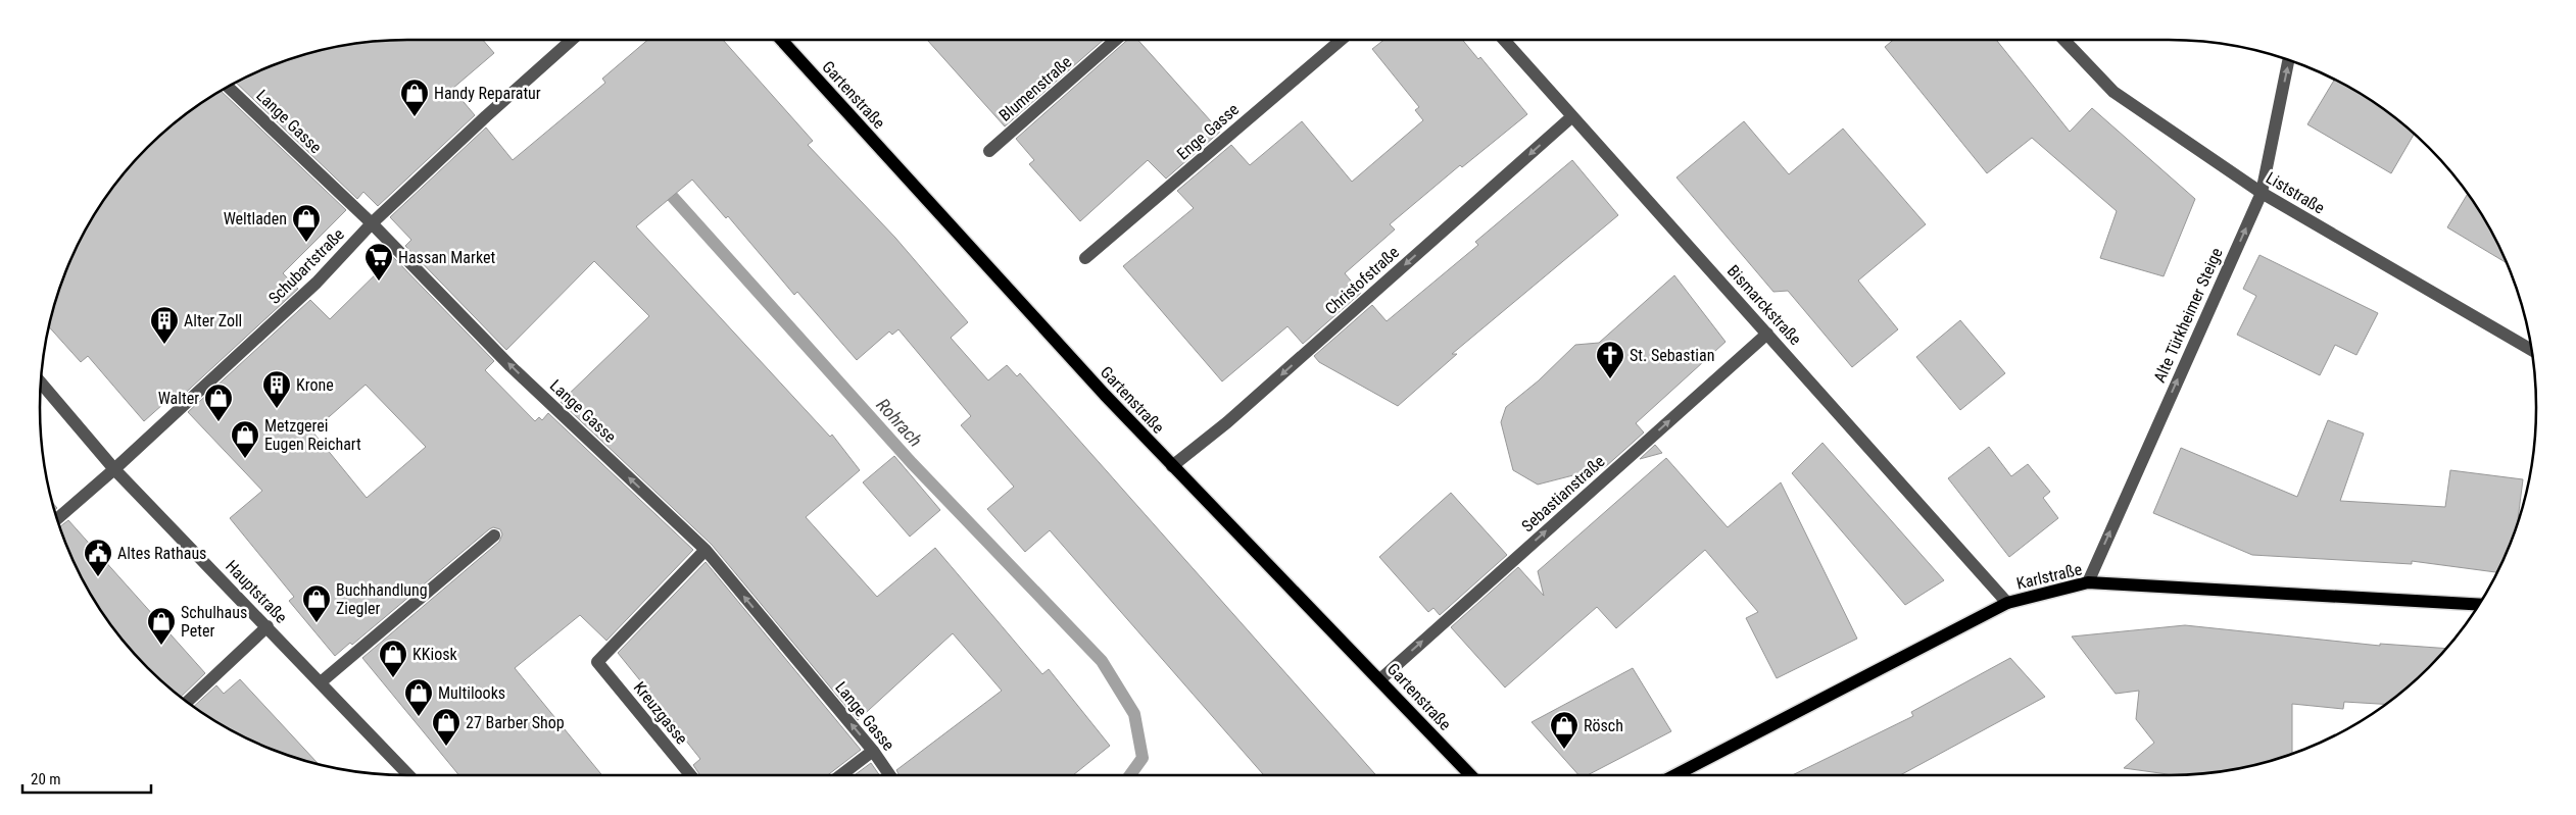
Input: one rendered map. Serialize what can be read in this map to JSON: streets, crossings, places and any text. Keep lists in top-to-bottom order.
{
  "streets": {
    "main road": ["Gartenstraße", "Karlstraße"],
    "street": [
      "Blumenstraße",
      "Lange Gasse",
      "Enge Gasse",
      "Liststraße",
      "Schubartstraße",
      "Christofstraße",
      "Bismarckstraße",
      "Alte Türkheimer Steige",
      "Sebastianstraße",
      "Hauptstraße",
      "Kreuzgasse"
    ]
  },
  "crossings": [
    ["Gartenstraße", "Christofstraße"],
    ["Gartenstraße", "Sebastianstraße"],
    ["Lange Gasse", "Schubartstraße"],
    ["Lange Gasse", "Kreuzgasse"],
    ["Liststraße", "Alte Türkheimer Steige"],
    ["Schubartstraße", "Hauptstraße"],
    ["Christofstraße", "Bismarckstraße"],
    ["Bismarckstraße", "Sebastianstraße"],
    ["Bismarckstraße", "Karlstraße"],
    ["Alte Türkheimer Steige", "Karlstraße"]
  ],
  "one_way": [
    "Lange Gasse",
    "Christofstraße",
    "Alte Türkheimer Steige",
    "Sebastianstraße"
  ],
  "water": ["Rohrach"],
  "places": {
    "shop": [
      "Handy Reparatur",
      "Weltladen",
      "Walter",
      "Metzgerei Eugen Reichart",
      "Buchhandlung Ziegler",
      "Schulhaus Peter",
      "KKiosk",
      "Multilooks",
      "27 Barber Shop",
      "Rösch"
    ],
    "supermarket": ["Hassan Market"],
    "building": ["Alter Zoll", "Krone"],
    "church": ["St. Sebastian"],
    "public building": ["Altes Rathaus"]
  },
  "scale_bar": "20 m"
}
